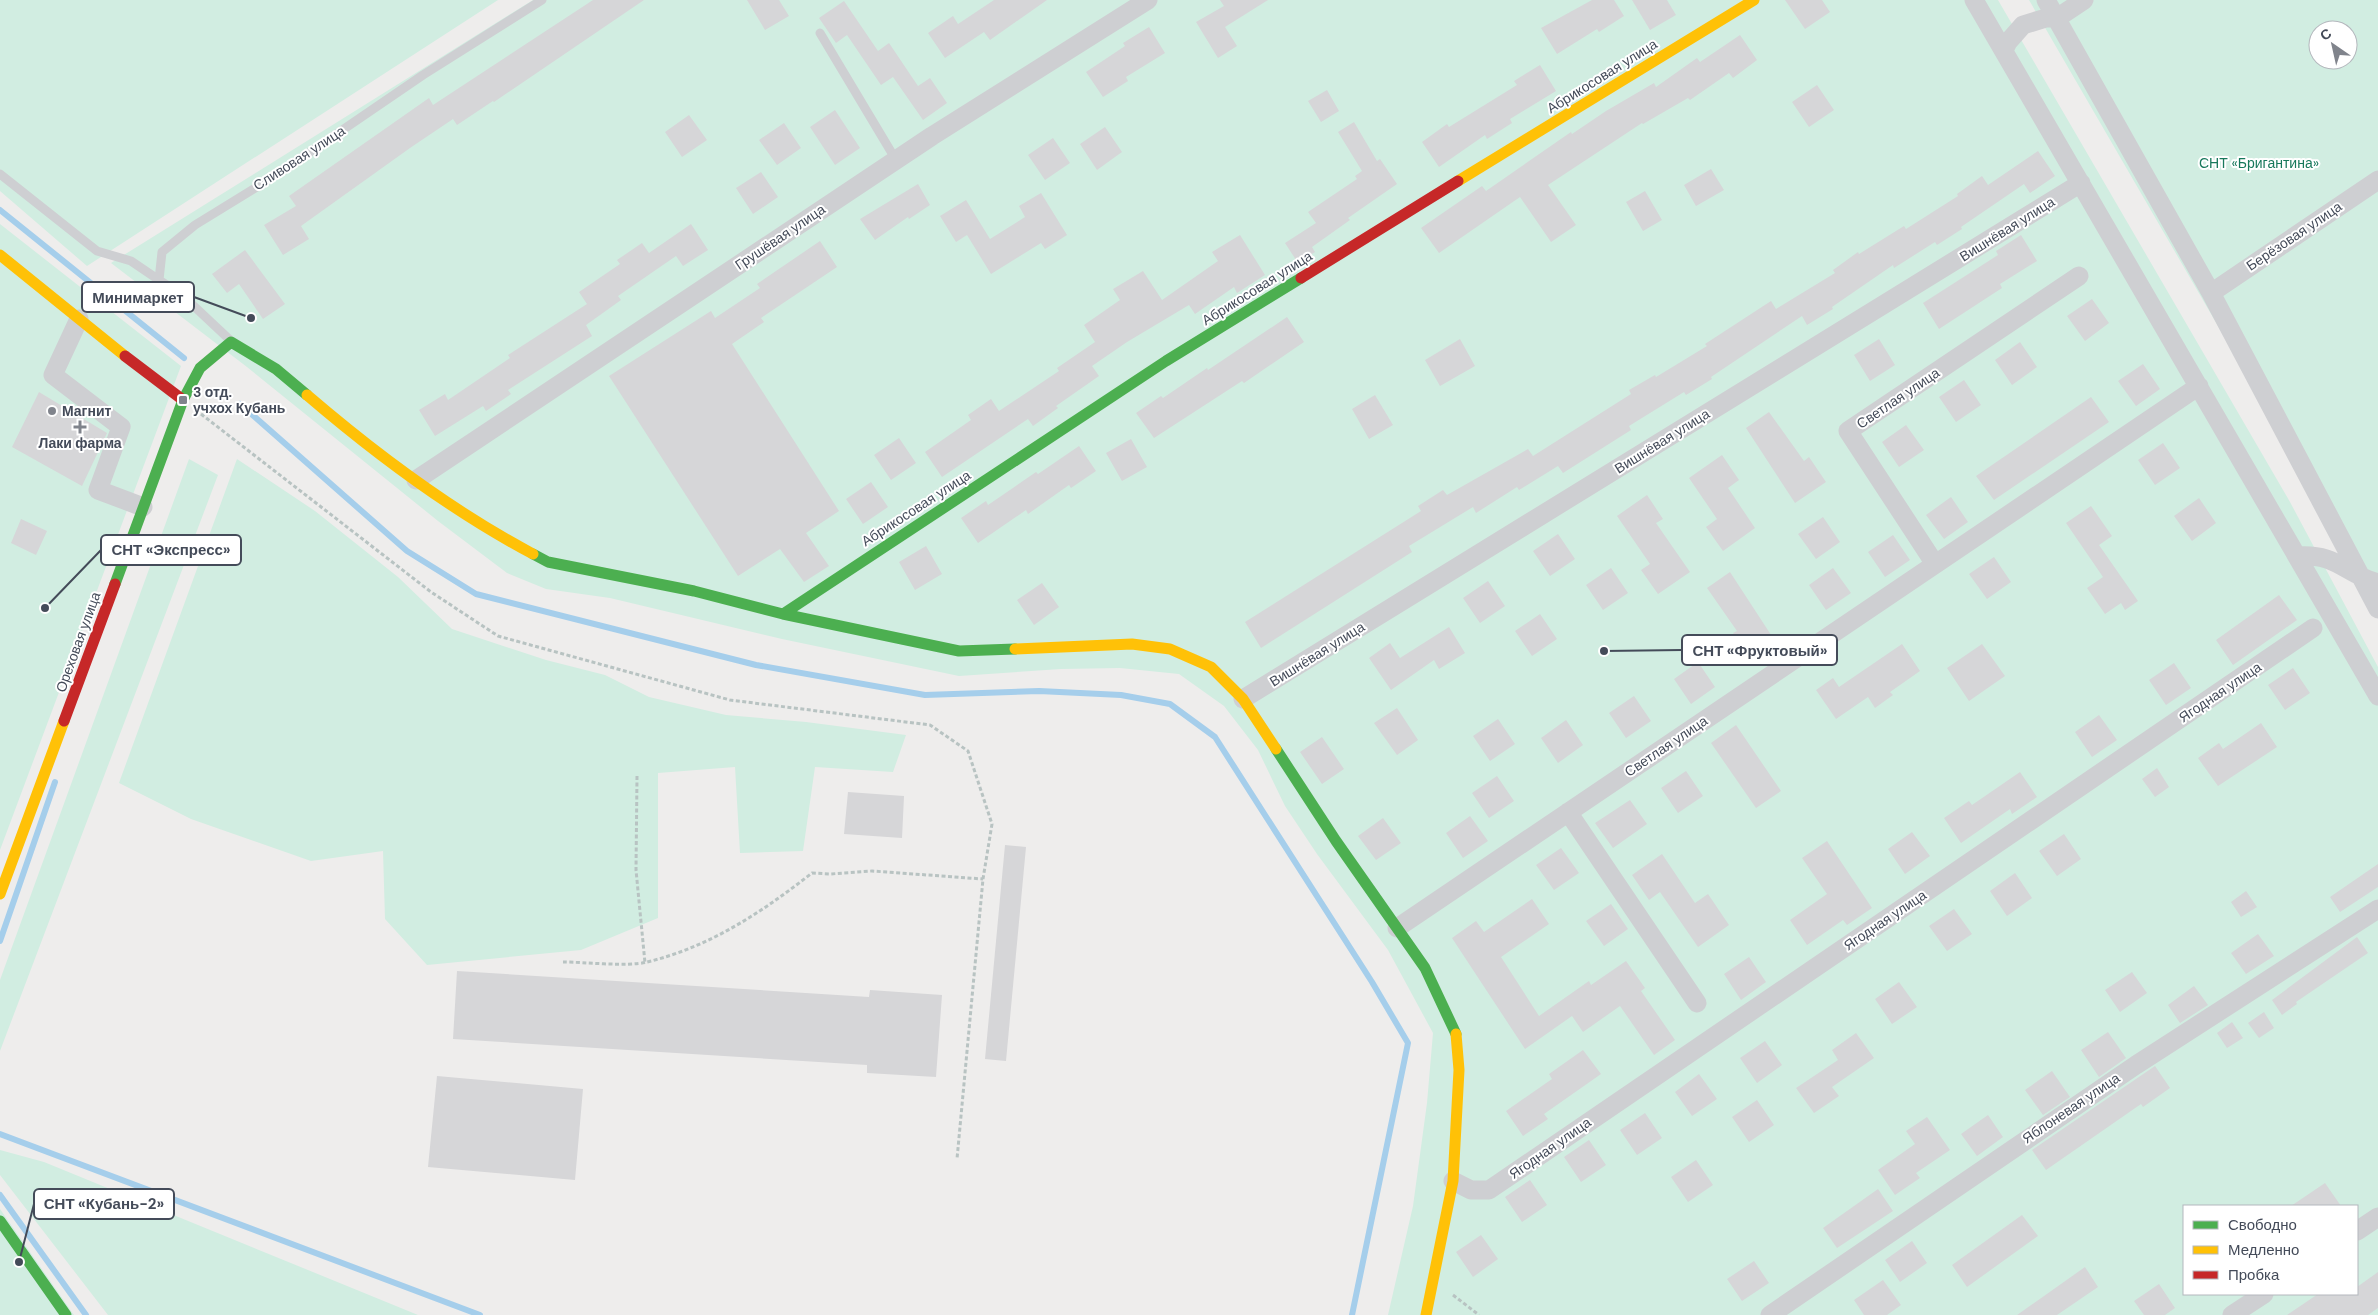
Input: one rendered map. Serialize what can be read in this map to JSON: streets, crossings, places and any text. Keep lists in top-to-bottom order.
{
  "streets": {
    "street": [
      "Абрикосовая улица",
      "Вишнёвая улица",
      "Берёзовая улица",
      "Грушёвая улица",
      "Светлая улица",
      "Ореховая улица",
      "Ягодная улица",
      "Яблоневая улица"
    ],
    "lane": ["Сливовая улица"]
  },
  "parks": ["СНТ «Бригантина»"],
  "places": {
    "other": [
      "Минимаркет",
      "Магнит",
      "СНТ «Экспресс»",
      "СНТ «Фруктовый»",
      "СНТ «Кубань-2»"
    ],
    "transit": ["3 отд. учхох Кубань"],
    "health": ["Лаки фарма"]
  },
  "legend": ["Свободно", "Медленно", "Пробка"],
  "north": "top left"
}
